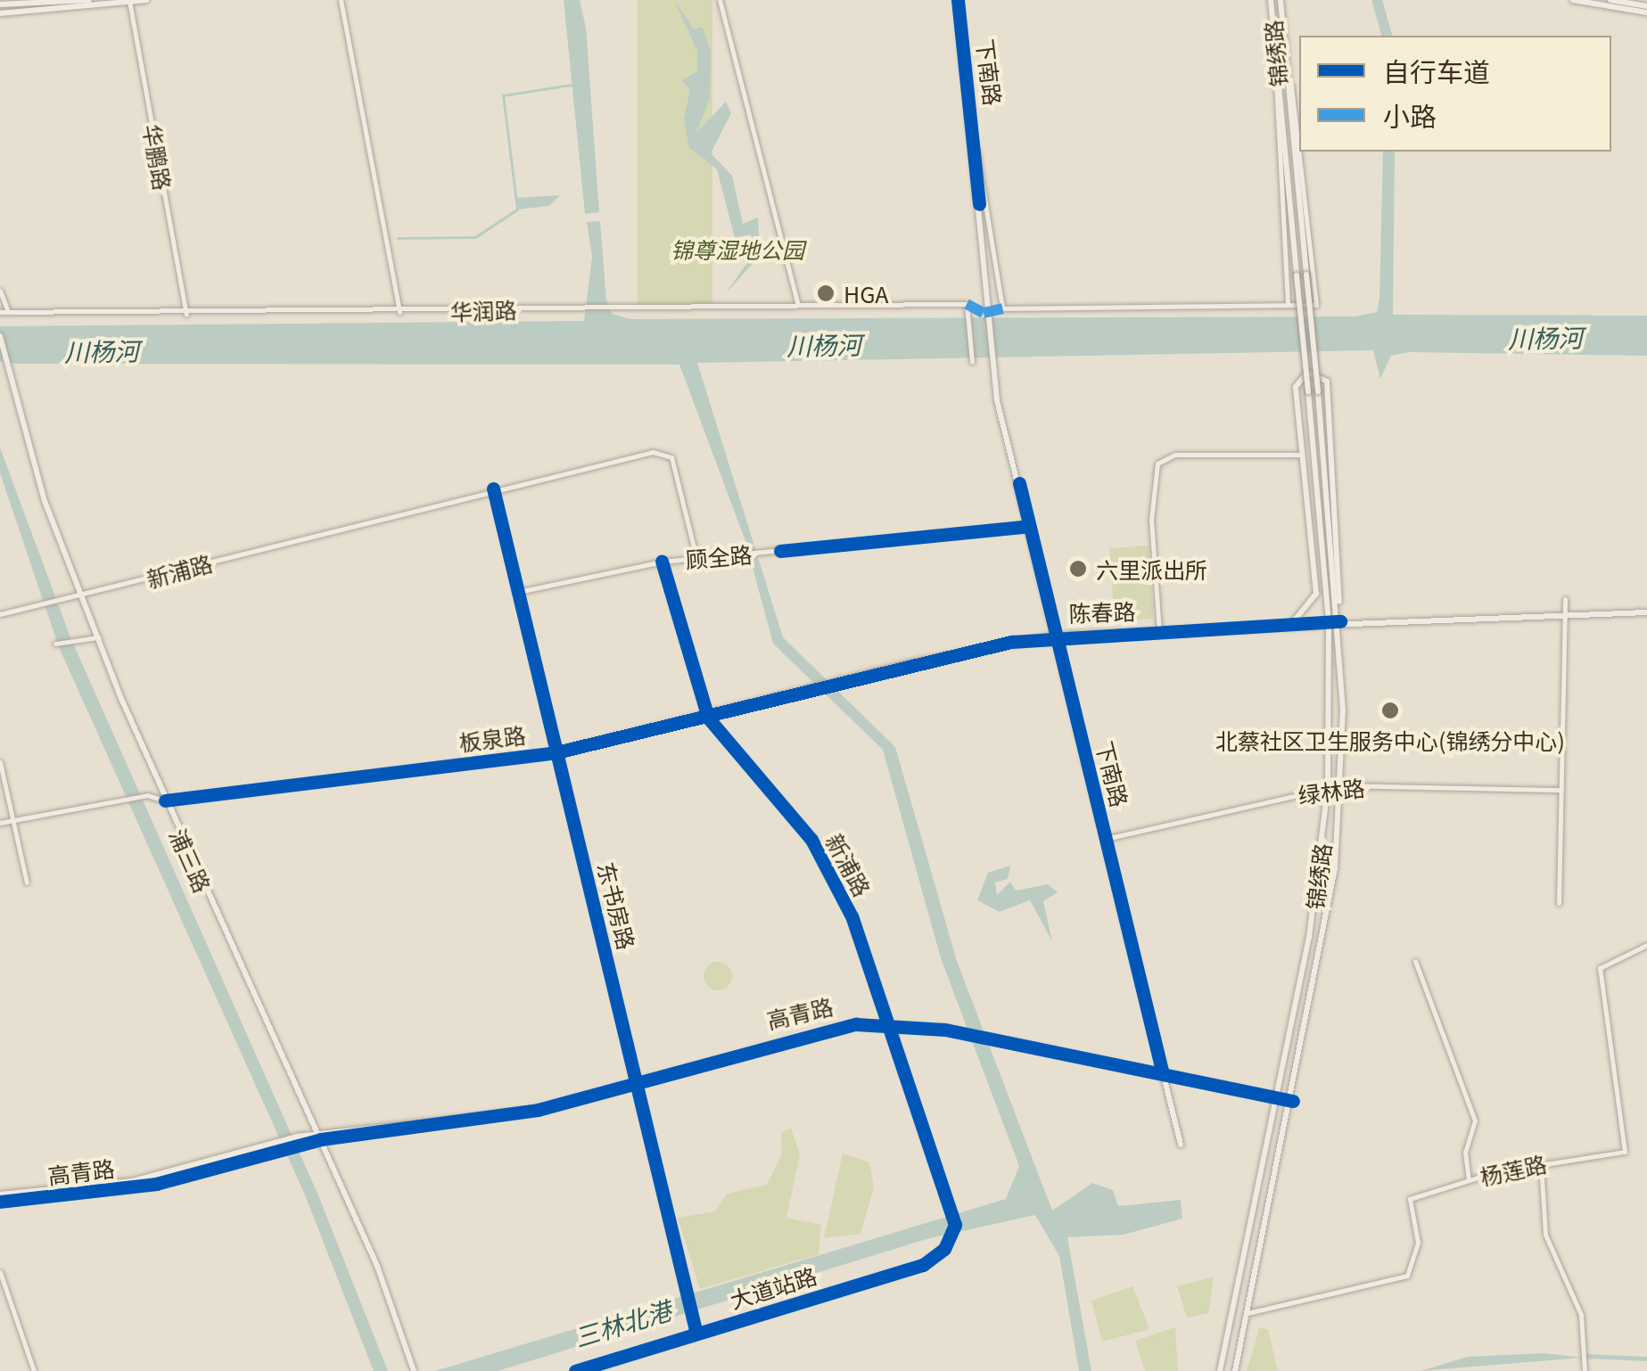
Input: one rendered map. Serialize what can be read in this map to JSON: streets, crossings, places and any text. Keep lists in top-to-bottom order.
{
  "streets": {
    "main road": [
      "锦绣路",
      "下南路",
      "陈春路",
      "板泉路",
      "浦三路",
      "高青路"
    ],
    "street": [
      "华鹏路",
      "华润路",
      "顾全路",
      "新浦路",
      "绿林路",
      "东书房路",
      "杨莲路",
      "大道站路"
    ]
  },
  "crossings": [
    ["锦绣路", "陈春路"],
    ["锦绣路", "绿林路"],
    ["锦绣路", "高青路"],
    ["锦绣路", "杨莲路"],
    ["下南路", "顾全路"],
    ["下南路", "陈春路"],
    ["下南路", "绿林路"],
    ["下南路", "高青路"],
    ["华鹏路", "华润路"],
    ["顾全路", "新浦路"],
    ["顾全路", "东书房路"],
    ["新浦路", "板泉路"],
    ["新浦路", "浦三路"],
    ["新浦路", "东书房路"],
    ["新浦路", "高青路"],
    ["新浦路", "大道站路"],
    ["陈春路", "板泉路"],
    ["板泉路", "浦三路"],
    ["板泉路", "东书房路"],
    ["浦三路", "高青路"],
    ["东书房路", "高青路"],
    ["东书房路", "大道站路"]
  ],
  "water": ["川杨河", "三林北港"],
  "parks": ["锦尊湿地公园"],
  "places": ["HGA", "六里派出所", "北蔡社区卫生服务中心(锦绣分中心)"],
  "legend": ["自行车道", "小路"]
}
